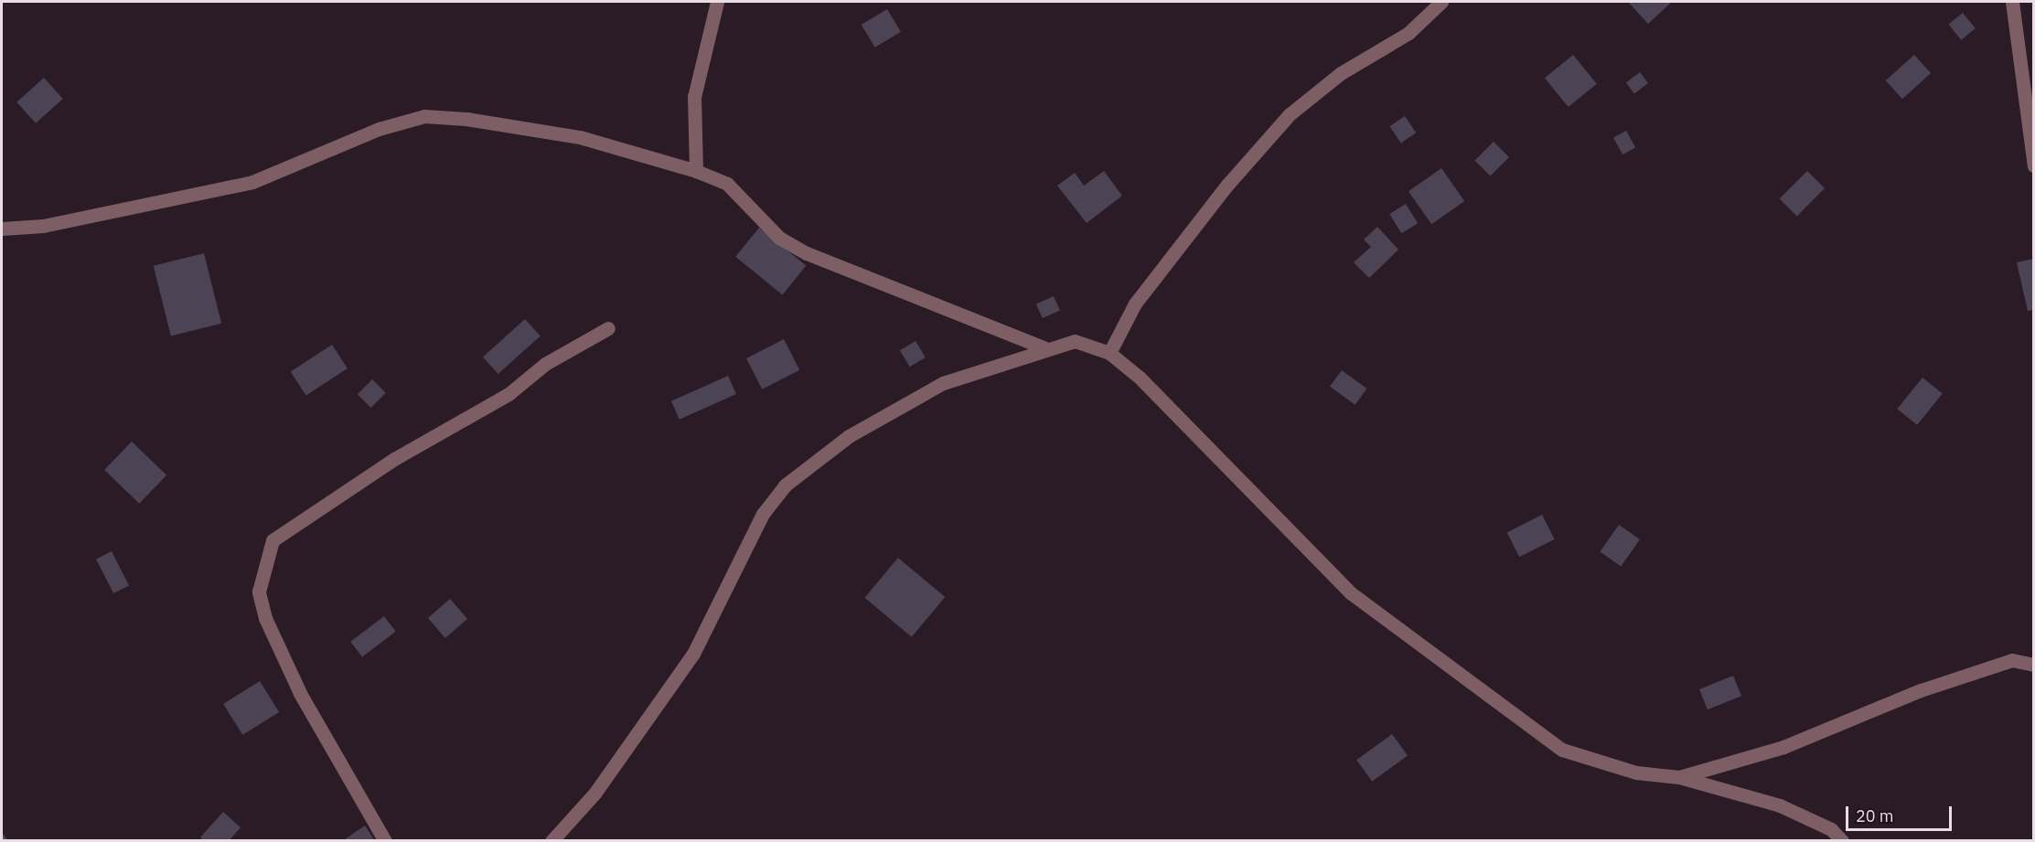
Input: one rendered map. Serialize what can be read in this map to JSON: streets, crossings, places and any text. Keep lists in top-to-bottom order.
{
  "scale_bar": "20 m"
}
